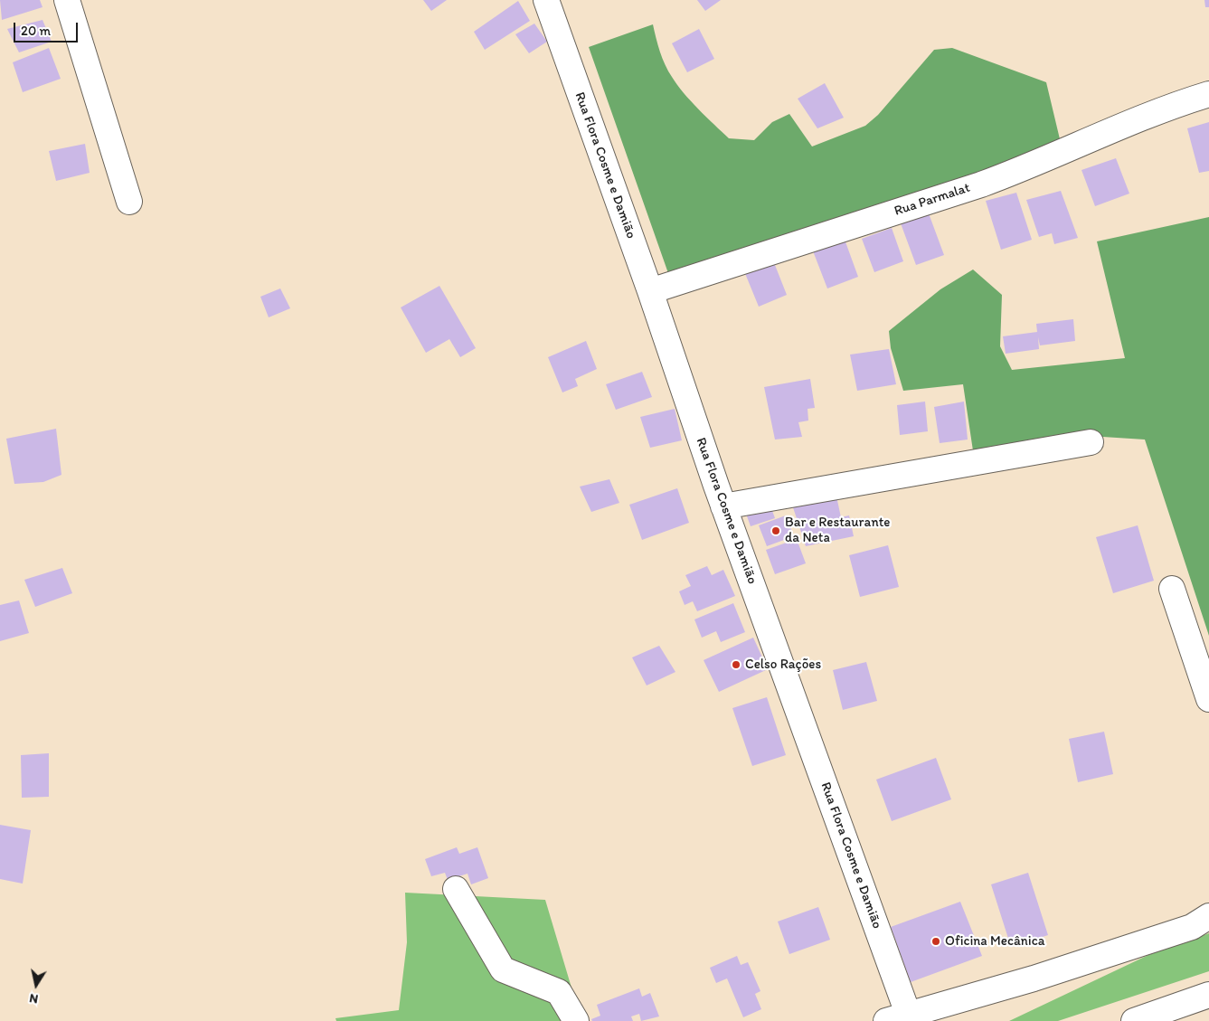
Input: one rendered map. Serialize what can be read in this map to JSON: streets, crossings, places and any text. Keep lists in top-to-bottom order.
{
  "streets": {
    "main road": ["Rua Flora Cosme e Damião", "Rua Parmalat"]
  },
  "crossings": [
    ["Rua Flora Cosme e Damião", "Rua Parmalat"]
  ],
  "places": ["Bar e Restaurante da Neta", "Celso Rações", "Oficina Mecânica"],
  "scale_bar": "20 m",
  "north": "bottom"
}
